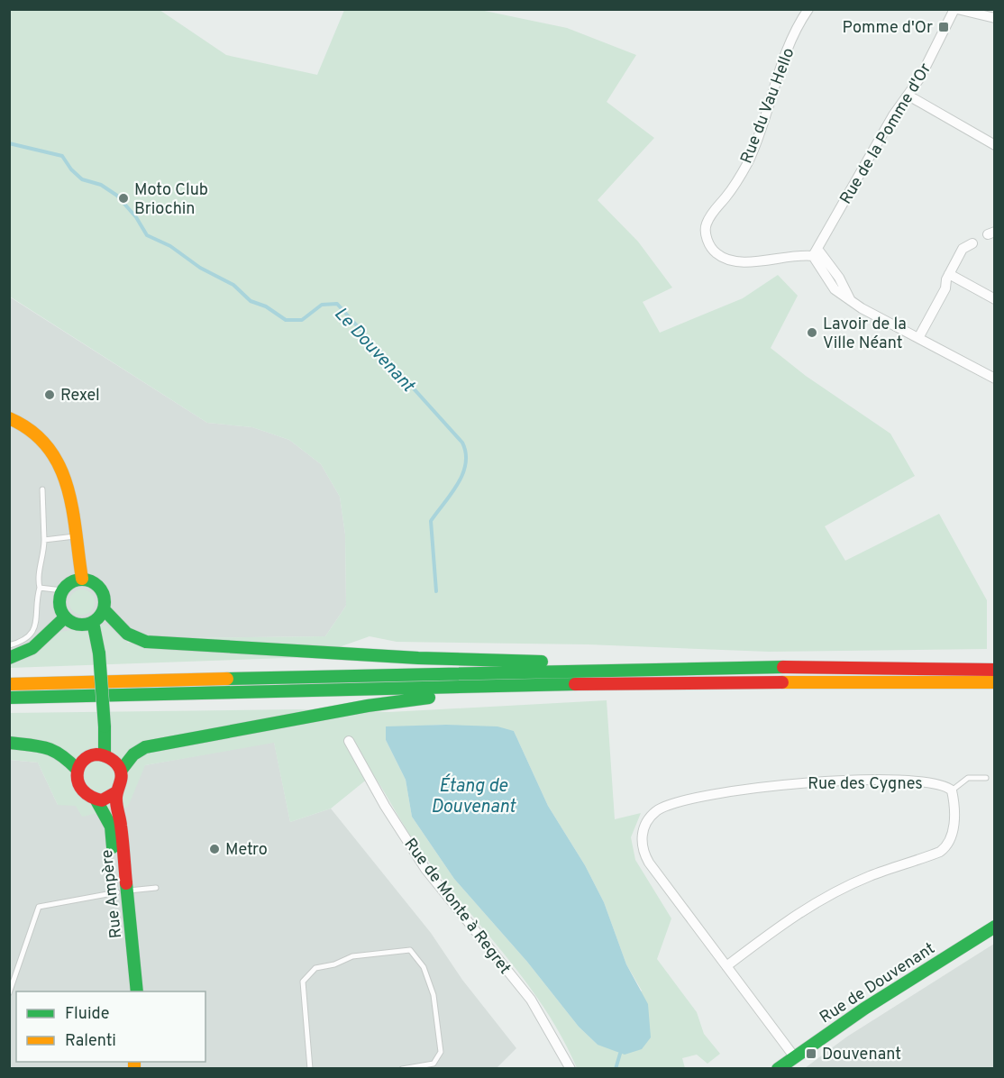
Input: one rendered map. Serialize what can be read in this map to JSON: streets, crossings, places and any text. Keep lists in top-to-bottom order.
{
  "streets": {
    "main road": ["Rue Ampère", "Rue de Douvenant"],
    "street": [
      "Rue du Vau Hello",
      "Rue de la Pomme d'Or",
      "Rue des Cygnes",
      "Rue de Monte à Regret"
    ]
  },
  "crossings": [
    ["Rue du Vau Hello", "Rue de la Pomme d'Or"],
    ["Rue des Cygnes", "Rue de Douvenant"]
  ],
  "water": ["Le Douvenant", "Étang de Douvenant"],
  "places": {
    "transit": ["Pomme d'Or", "Douvenant"],
    "other": [
      "Moto Club Briochin",
      "Lavoir de la Ville Néant",
      "Rexel",
      "Metro"
    ]
  },
  "legend": ["Fluide", "Ralenti"]
}
